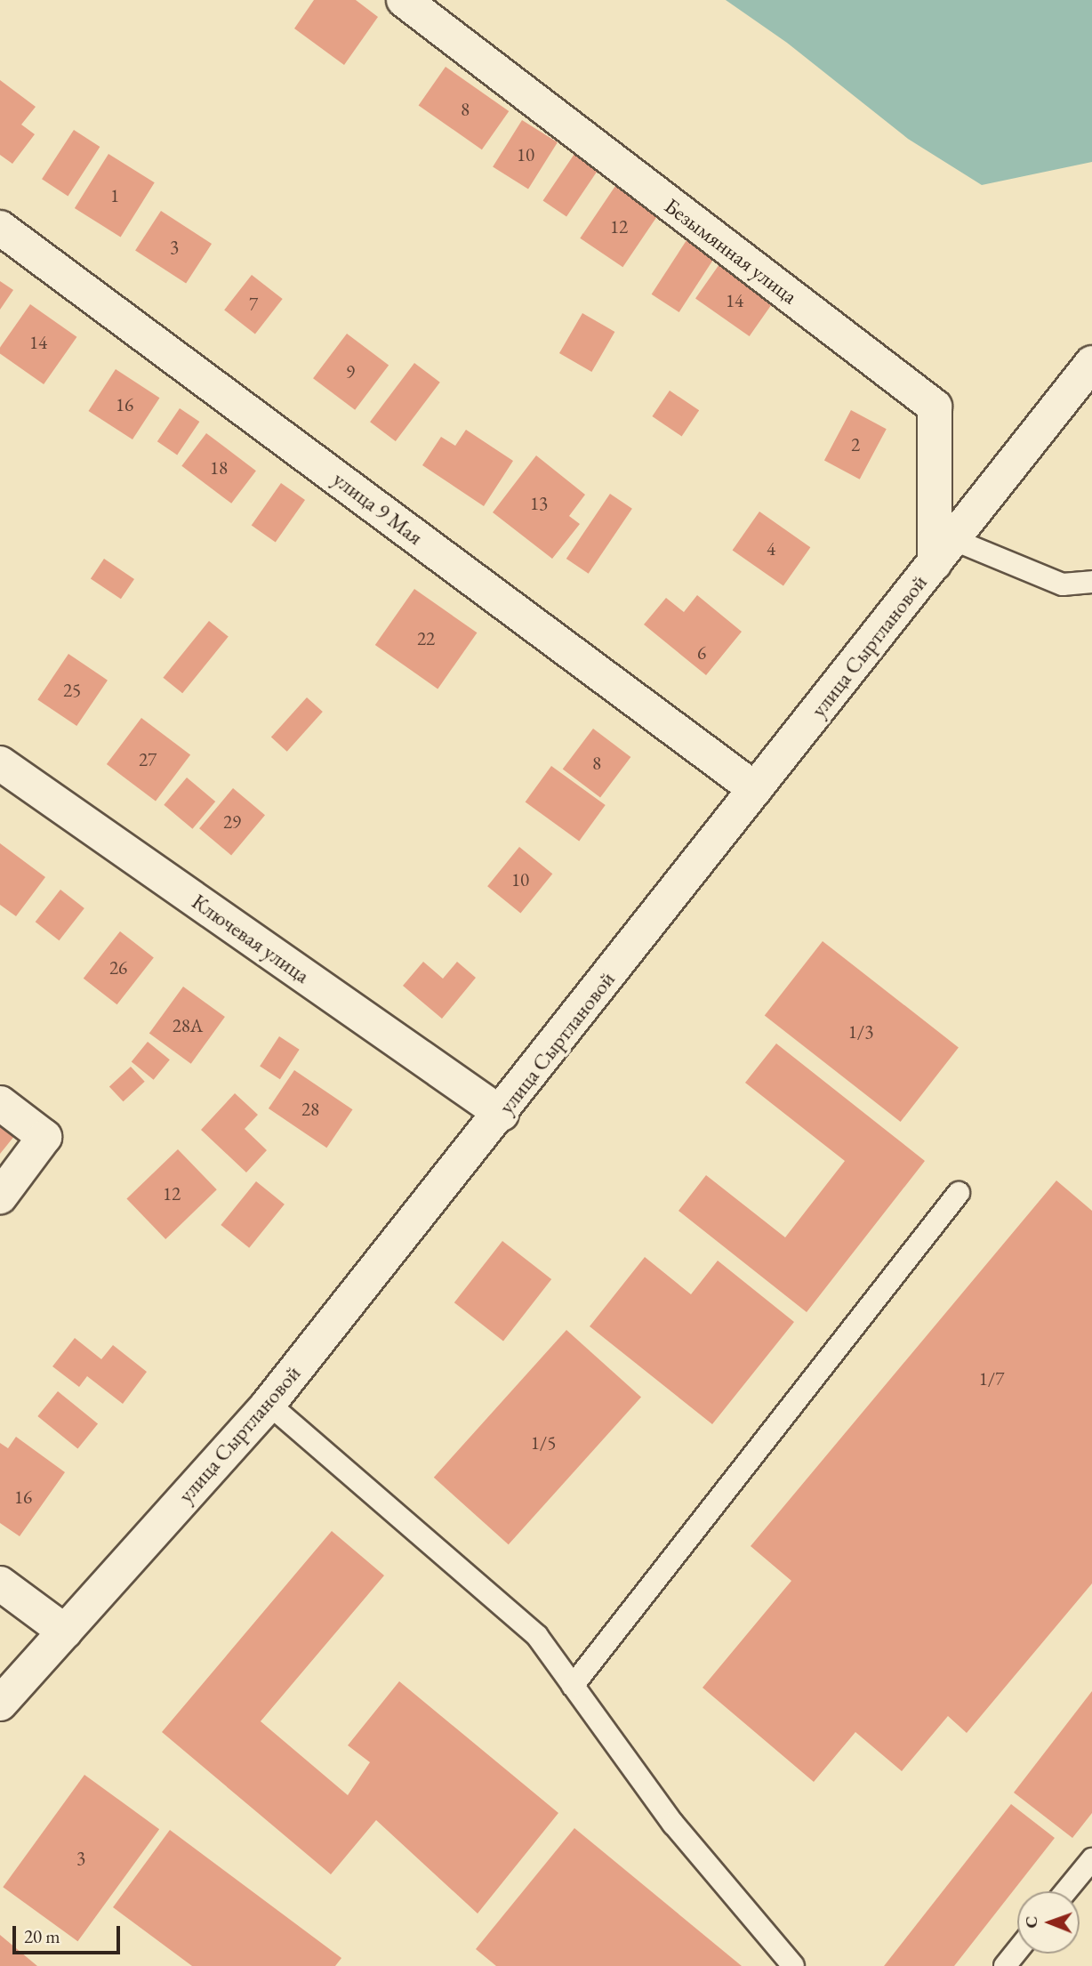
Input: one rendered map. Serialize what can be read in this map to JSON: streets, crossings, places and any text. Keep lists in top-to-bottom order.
{
  "streets": {
    "street": [
      "Безымянная улица",
      "улица 9 Мая",
      "улица Сыртлановой",
      "Ключевая улица"
    ]
  },
  "crossings": [
    ["Безымянная улица", "улица Сыртлановой"],
    ["улица 9 Мая", "улица Сыртлановой"],
    ["улица Сыртлановой", "Ключевая улица"]
  ],
  "house_numbers": [
    "8",
    "10",
    "1",
    "12",
    "3",
    "14",
    "7",
    "14",
    "9",
    "16",
    "2",
    "18",
    "13",
    "4",
    "22",
    "6",
    "25",
    "27",
    "8",
    "29",
    "10",
    "26",
    "28А",
    "1/3",
    "28",
    "12",
    "1/7",
    "1/5",
    "16",
    "3"
  ],
  "scale_bar": "20 m",
  "north": "left"
}
